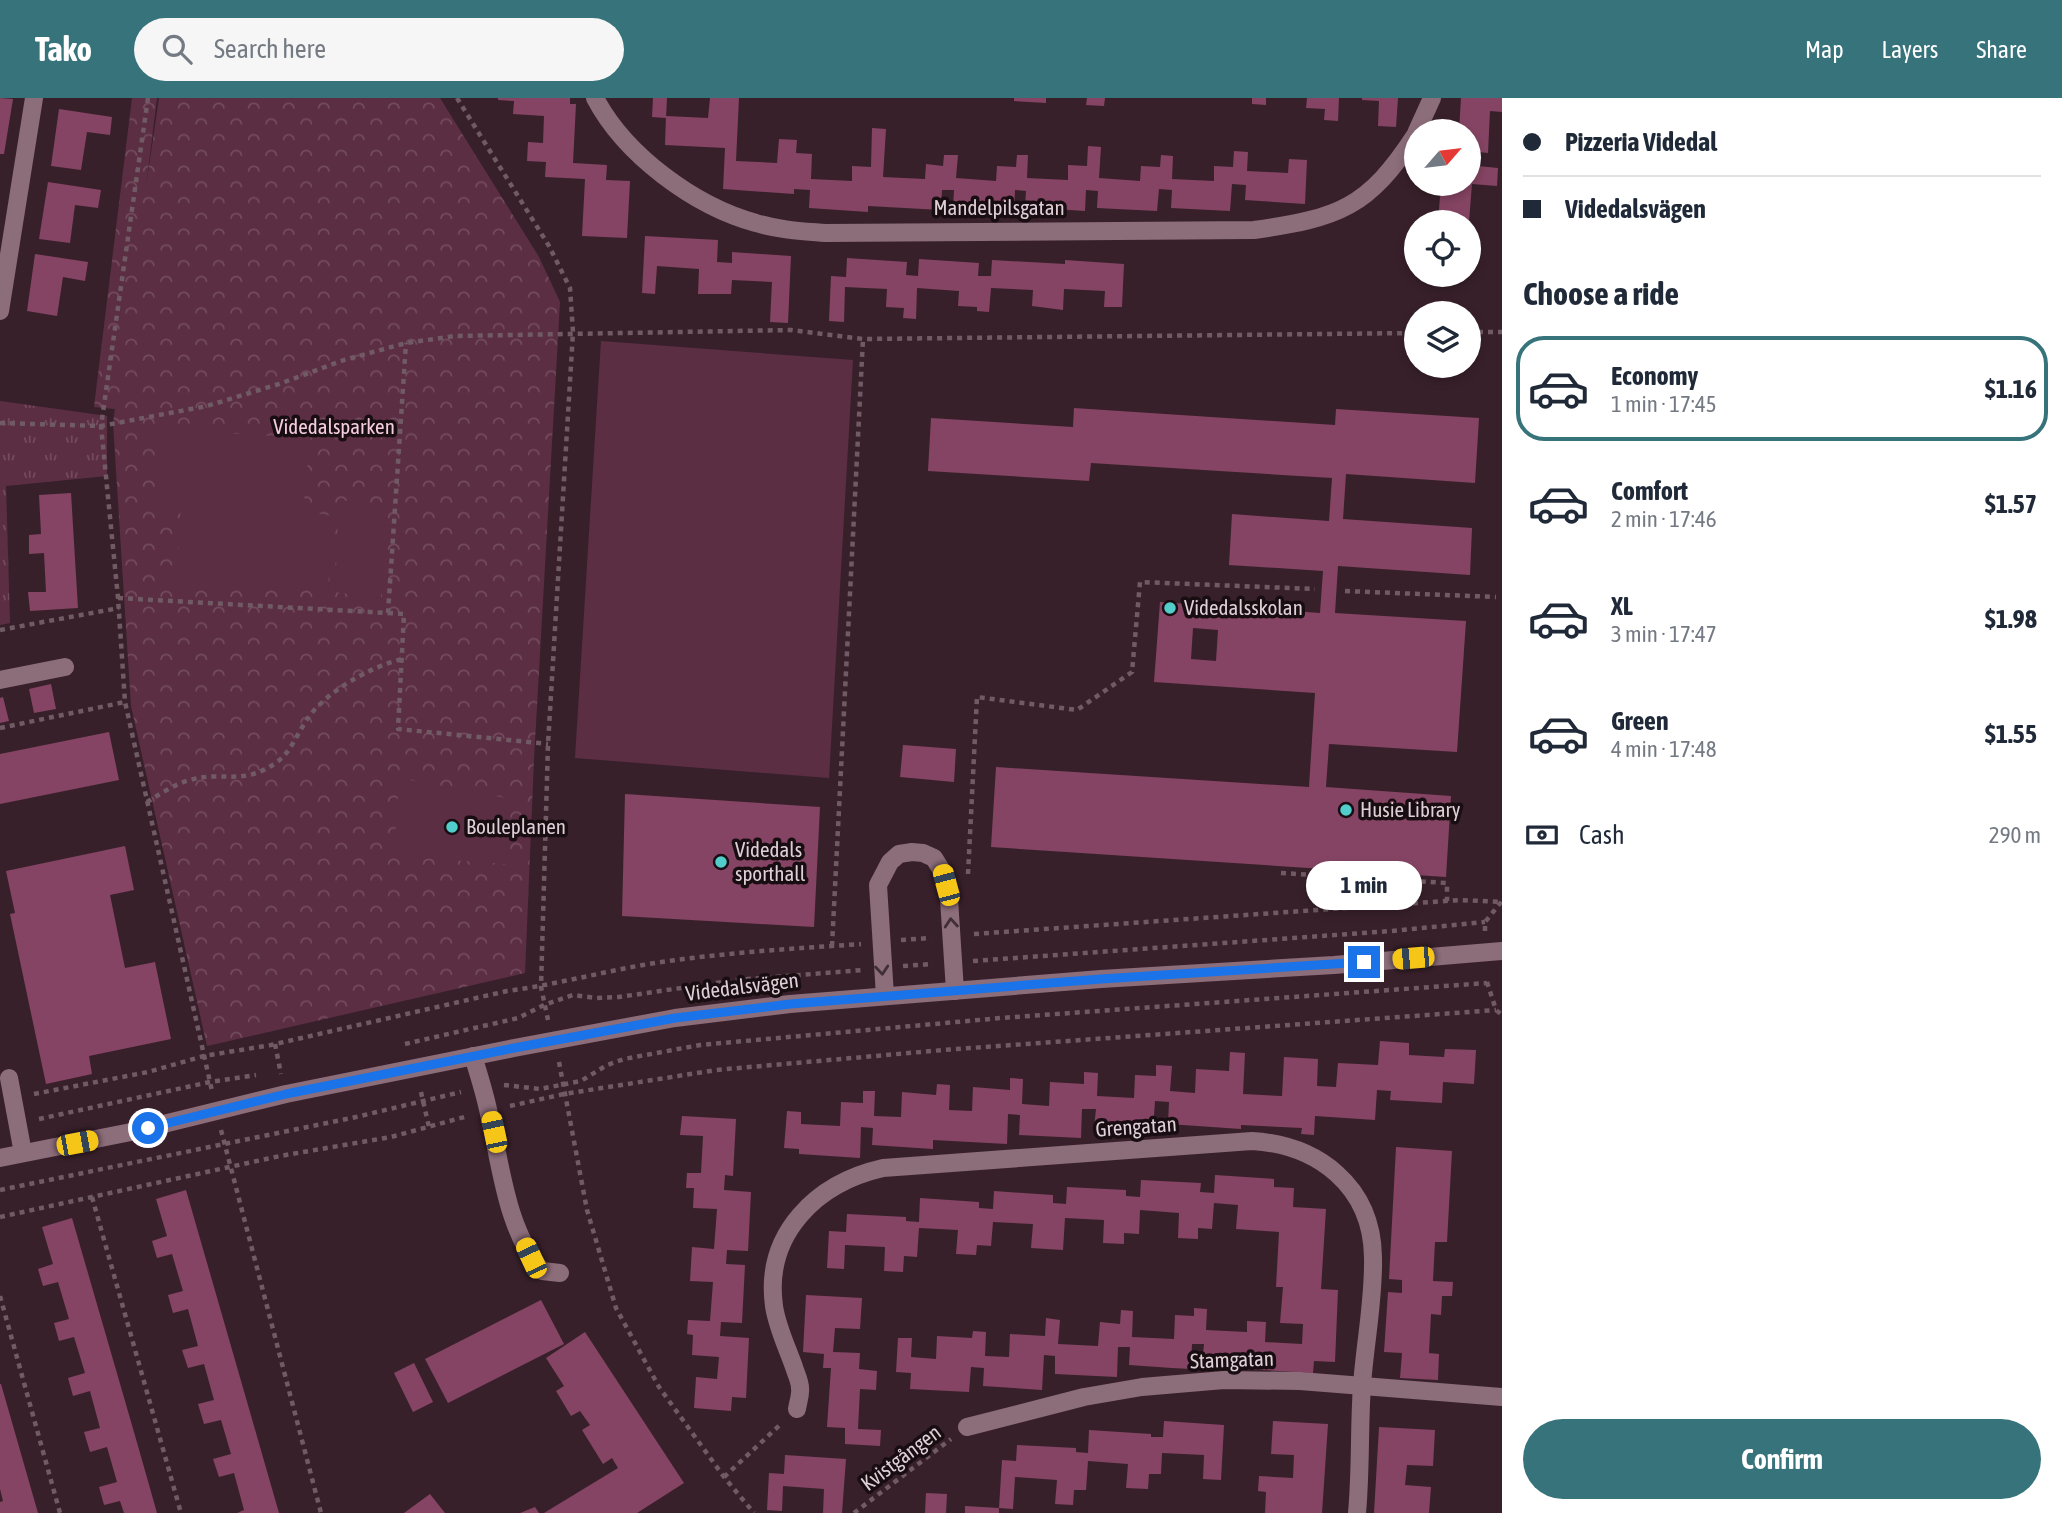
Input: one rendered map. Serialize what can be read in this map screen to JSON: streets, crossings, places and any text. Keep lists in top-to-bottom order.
{
  "streets": {
    "street": [
      "Mandelpilsgatan",
      "Videdalsvägen",
      "Grengatan",
      "Stamgatan"
    ],
    "path": ["Kvistgången"]
  },
  "crossings": [
    ["Grengatan", "Stamgatan"],
    ["Stamgatan", "Kvistgången"]
  ],
  "parks": ["Videdalsparken"],
  "places": [
    "Videdalsskolan",
    "Husie Library",
    "Bouleplanen",
    "Videdals sporthall"
  ],
  "north": "top right",
  "page": {
    "header": "Tako",
    "search": "Search here",
    "nav": ["Map", "Layers", "Share"],
    "banner": ["Pizzeria Videdal", "Videdalsvägen"],
    "heading": "Choose a ride",
    "list": [
      {
        "name": "Economy",
        "note": "1 min · 17:45",
        "value": "$1.16"
      },
      {
        "name": "Comfort",
        "note": "2 min · 17:46",
        "value": "$1.57"
      },
      {
        "name": "XL",
        "note": "3 min · 17:47",
        "value": "$1.98"
      },
      {
        "name": "Green",
        "note": "4 min · 17:48",
        "value": "$1.55"
      }
    ],
    "pay": ["Cash", "290 m"],
    "bubble": "1 min",
    "buttons": "Confirm"
  }
}
